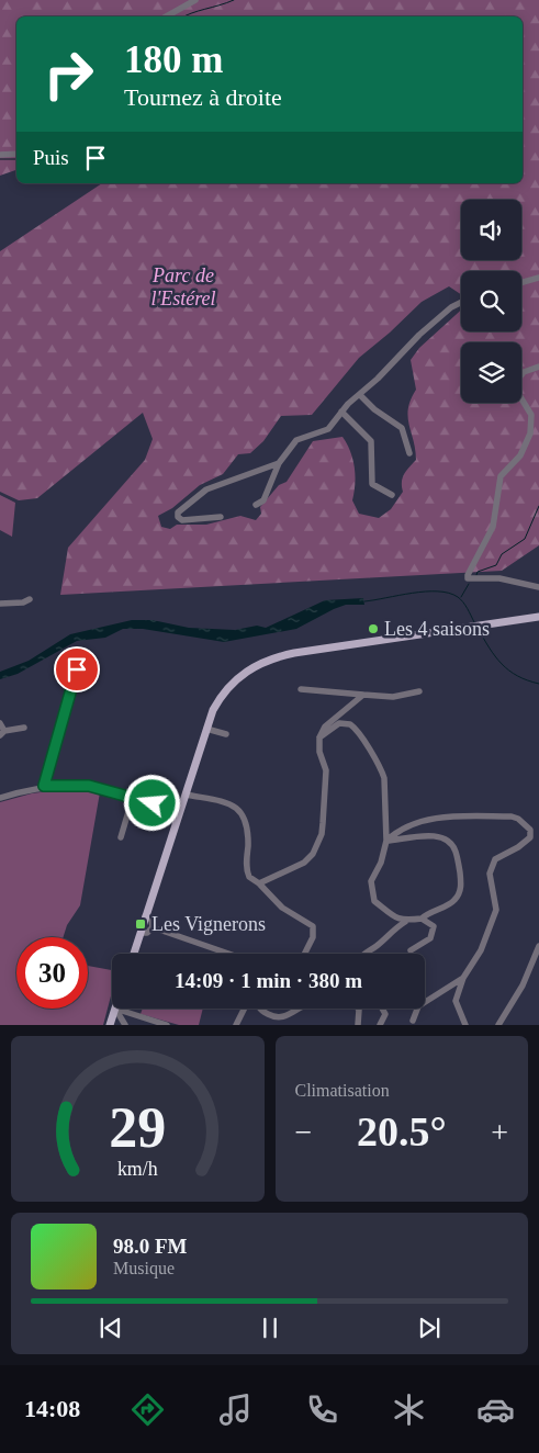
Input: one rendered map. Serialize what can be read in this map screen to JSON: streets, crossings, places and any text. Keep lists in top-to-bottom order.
{
  "parks": ["Parc de l'Estérel"],
  "places": {
    "other": ["Les 4 saisons"],
    "transit": ["Les Vignerons"]
  },
  "page": {
    "turn": ["180 m", "Tournez à droite"],
    "then": "Puis",
    "limit": "30",
    "trip": "14:09 · 1 min · 380 m",
    "tile": "Climatisation",
    "heat": ["−", "20.5°", "+"],
    "song": ["98.0 FM", "Musique"],
    "tabs": "14:08",
    "gauge": ["29", "km/h"]
  }
}
